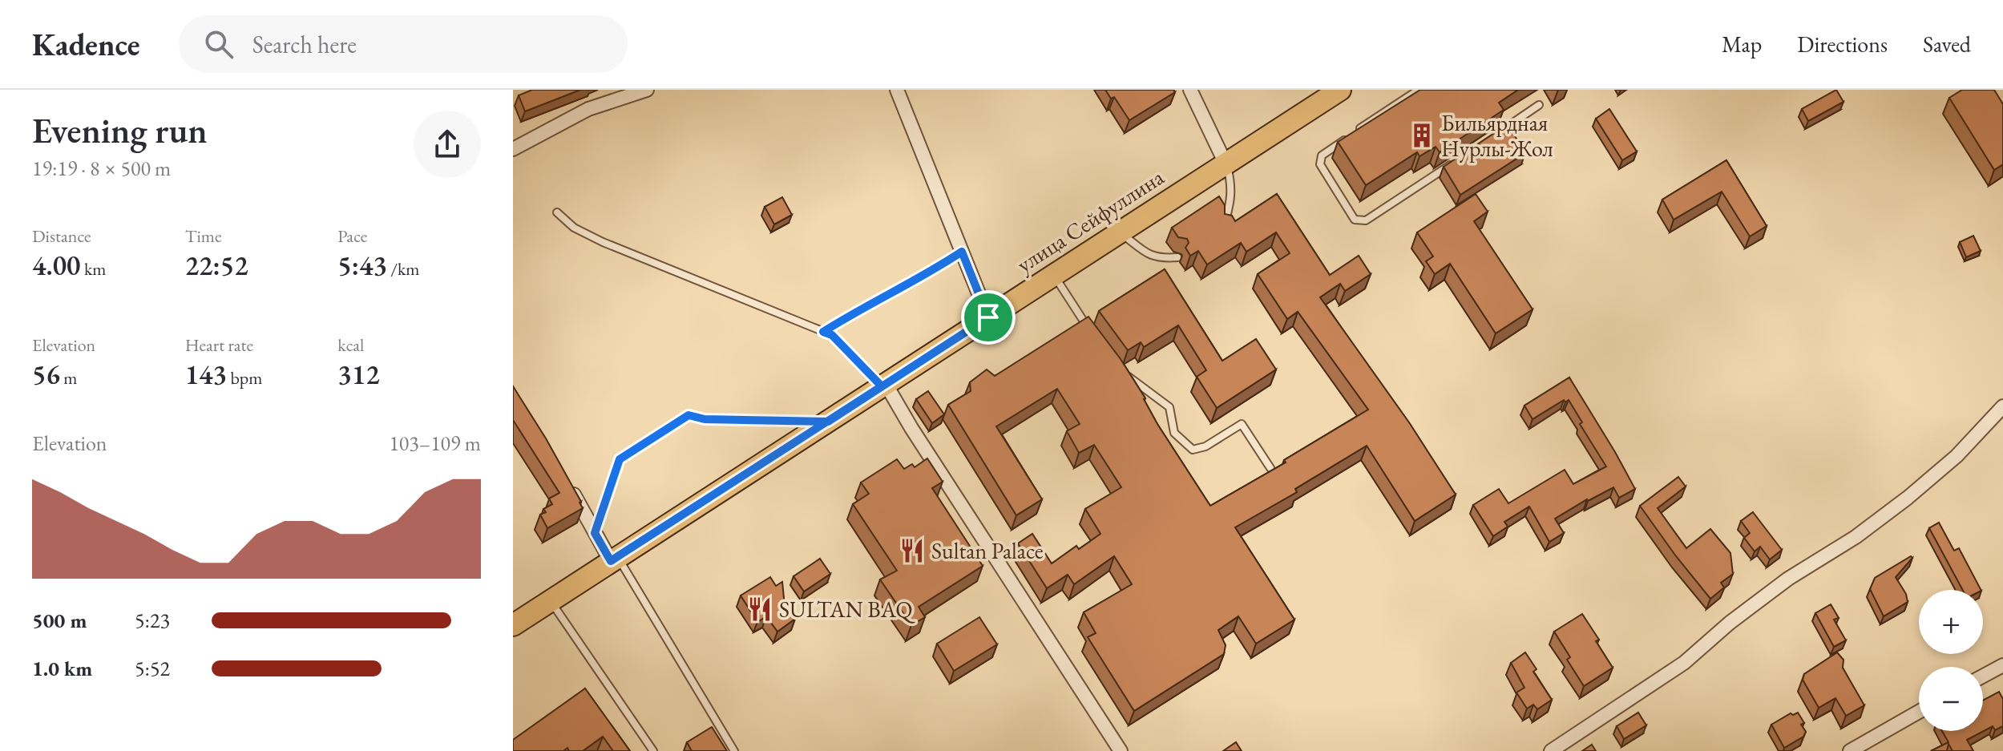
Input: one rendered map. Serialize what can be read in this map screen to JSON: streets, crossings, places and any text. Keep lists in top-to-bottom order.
{
  "streets": {
    "main road": ["улица Сейфуллина"]
  },
  "places": {
    "building": ["Бильярдная Нурлы-Жол"],
    "restaurant": ["Sultan Palace", "SULTAN BAQ"]
  },
  "page": {
    "header": "Kadence",
    "search": "Search here",
    "nav": ["Map", "Directions", "Saved"],
    "heading": ["Evening run", "19:19 · 8 × 500 m"],
    "stats": [
      ["Distance", "4.00 km"],
      ["Time", "22:52"],
      ["Pace", "5:43 /km"],
      ["Elevation", "56 m"],
      ["Heart rate", "143 bpm"],
      ["kcal", "312"]
    ],
    "chart": ["Elevation", "103–109 m"],
    "map_buttons": ["+", "−"],
    "list": [
      {
        "name": "500 m",
        "note": "5:23"
      },
      {
        "name": "1.0 km",
        "note": "5:52"
      }
    ]
  }
}
